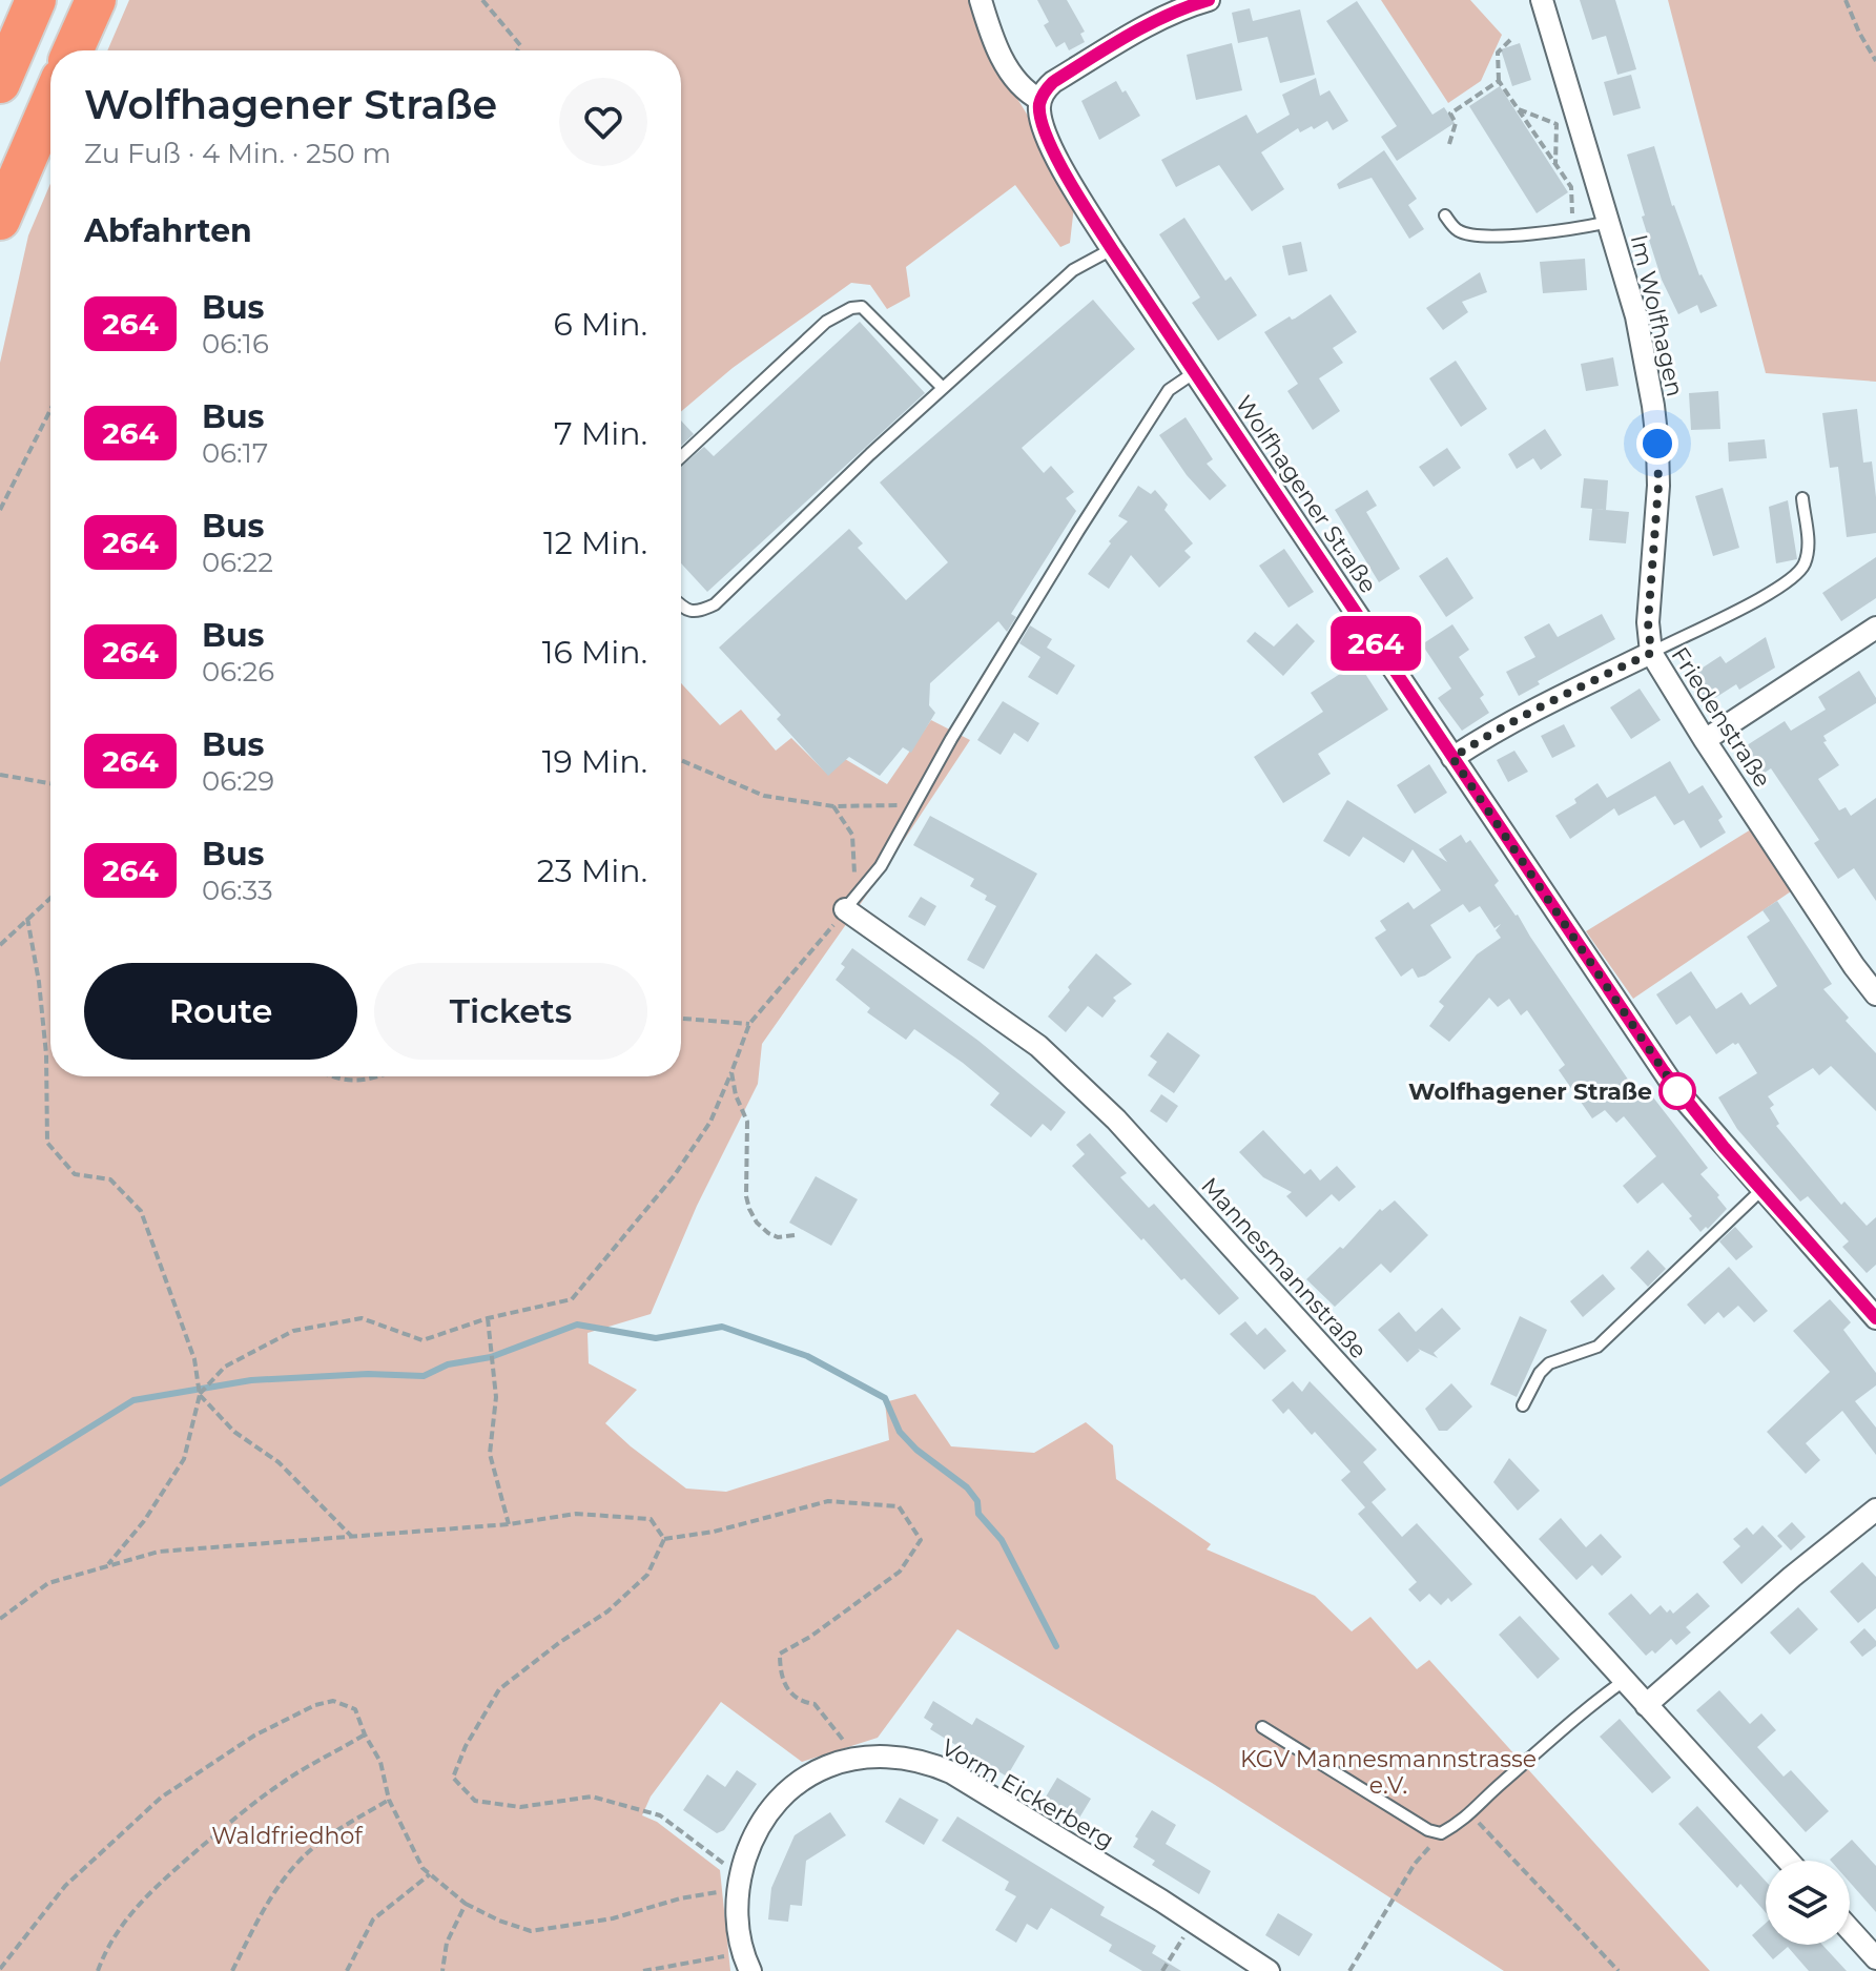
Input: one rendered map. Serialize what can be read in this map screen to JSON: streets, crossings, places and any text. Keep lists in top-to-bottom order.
{
  "streets": {
    "street": [
      "Im Wolfhagen",
      "Wolfhagener Straße",
      "Friedenstraße",
      "Mannesmannstraße",
      "Vorm Eickerberg"
    ]
  },
  "crossings": [
    ["Im Wolfhagen", "Friedenstraße"],
    ["Wolfhagener Straße", "Friedenstraße"]
  ],
  "parks": ["KGV Mannesmannstrasse e.V.", "Waldfriedhof"],
  "places": ["Wolfhagener Straße"],
  "lines": ["bus line 264"],
  "page": {
    "on_map": "264",
    "heading": [
      ["Wolfhagener Straße", "Zu Fuß · 4 Min. · 250 m"],
      "Abfahrten"
    ],
    "list": [
      {
        "mark": "264",
        "name": "Bus",
        "note": "06:16",
        "value": "6 Min."
      },
      {
        "mark": "264",
        "name": "Bus",
        "note": "06:17",
        "value": "7 Min."
      },
      {
        "mark": "264",
        "name": "Bus",
        "note": "06:22",
        "value": "12 Min."
      },
      {
        "mark": "264",
        "name": "Bus",
        "note": "06:26",
        "value": "16 Min."
      },
      {
        "mark": "264",
        "name": "Bus",
        "note": "06:29",
        "value": "19 Min."
      },
      {
        "mark": "264",
        "name": "Bus",
        "note": "06:33",
        "value": "23 Min."
      }
    ],
    "buttons": ["Route", "Tickets"]
  }
}
